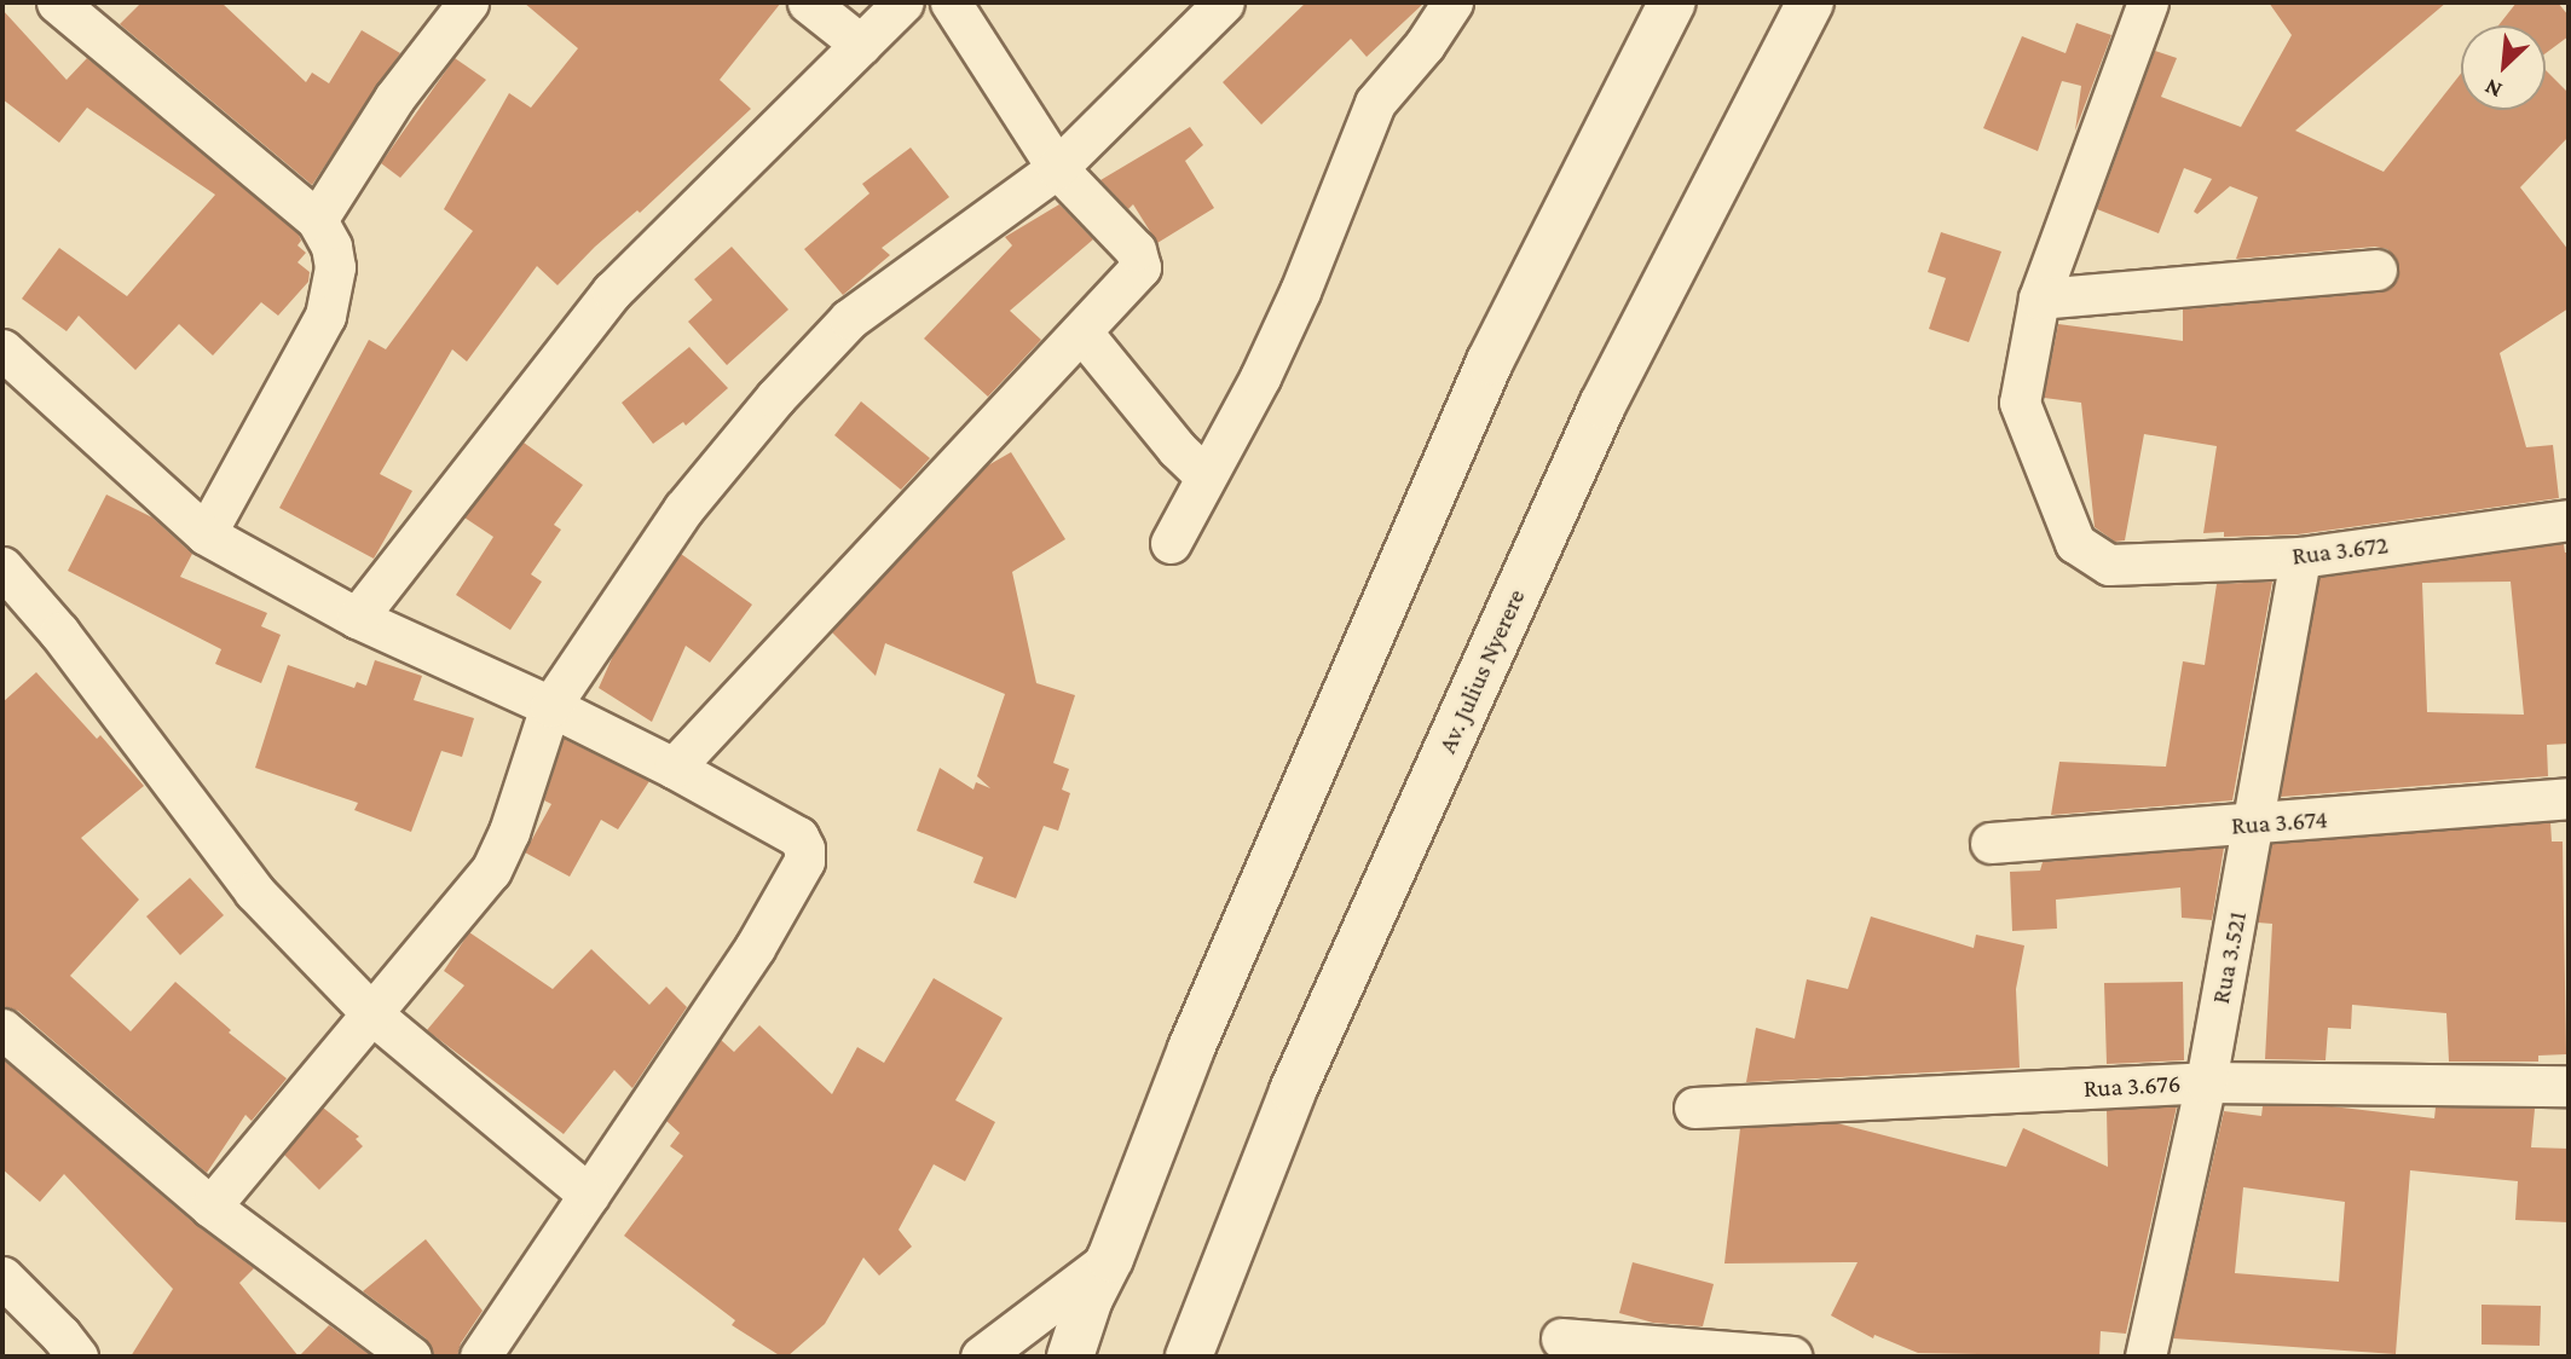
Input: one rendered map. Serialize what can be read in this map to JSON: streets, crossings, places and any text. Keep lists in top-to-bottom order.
{
  "streets": {
    "main road": ["Av. Julius Nyerere"],
    "street": [
      "Rua 3.672",
      "Rua 3.674",
      "Rua 3.521",
      "Rua 3.676"
    ]
  },
  "crossings": [
    ["Rua 3.672", "Rua 3.521"],
    ["Rua 3.674", "Rua 3.521"],
    ["Rua 3.521", "Rua 3.676"]
  ],
  "north": "bottom left"
}
